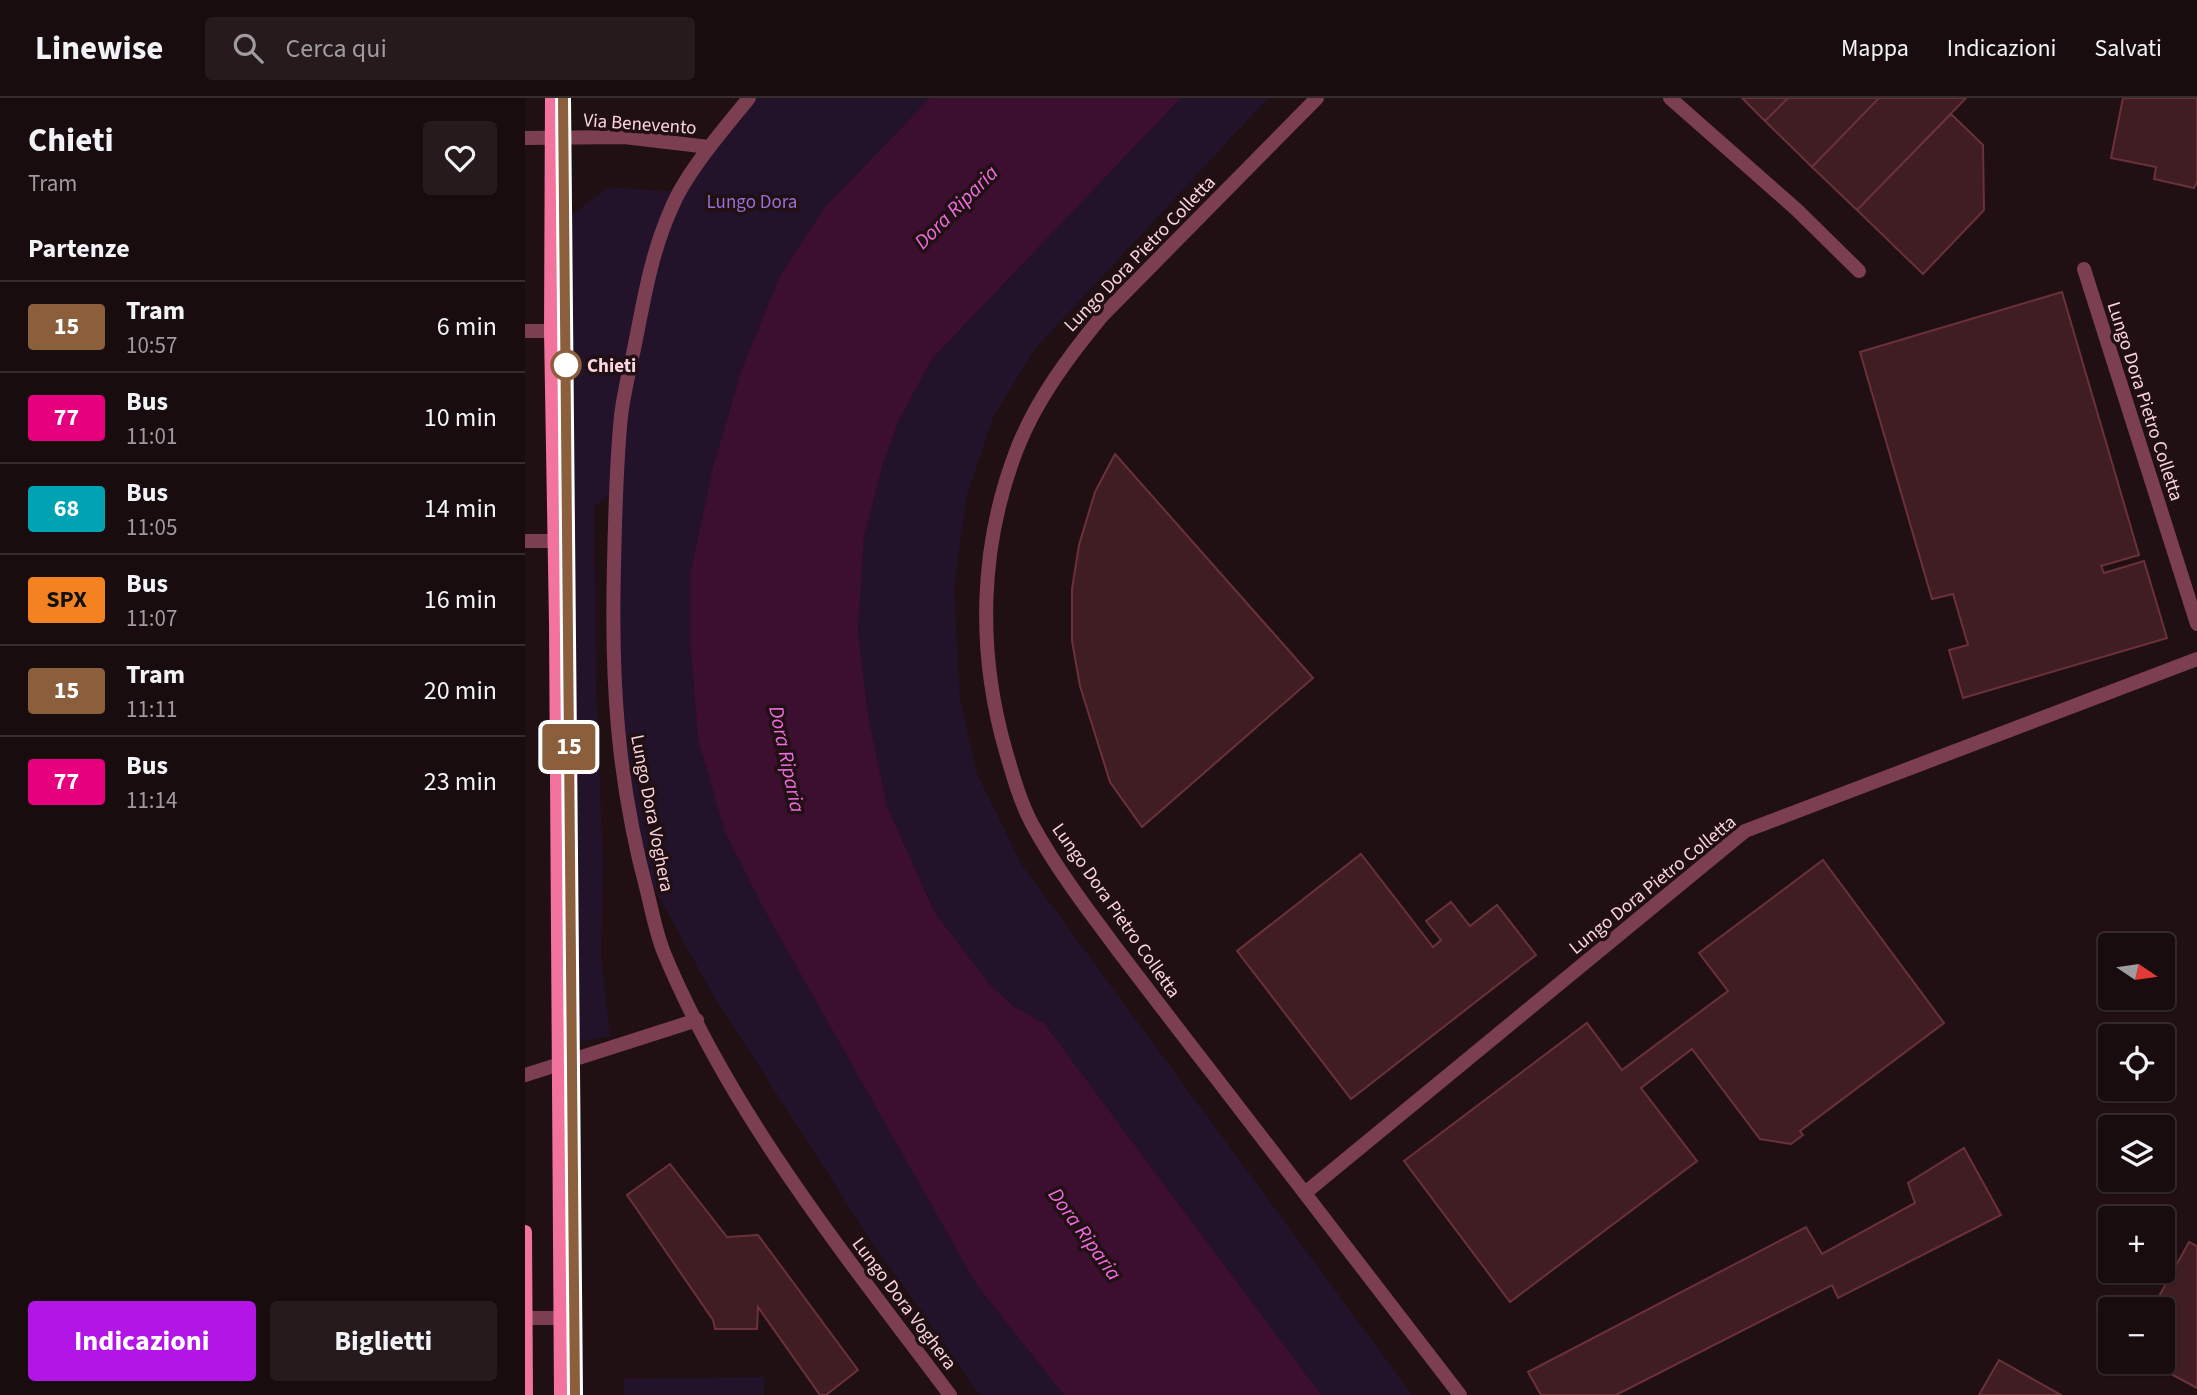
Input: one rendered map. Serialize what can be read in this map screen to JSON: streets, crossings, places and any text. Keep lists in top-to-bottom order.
{
  "streets": {
    "street": ["Via Benevento", "Lungo Dora Pietro Colletta", "Lungo Dora Voghera"]
  },
  "crossings": [
    ["Via Benevento", "Lungo Dora Voghera"]
  ],
  "water": ["Dora Riparia"],
  "parks": ["Lungo Dora"],
  "places": ["Chieti"],
  "lines": ["tram line 15"],
  "north": "right",
  "page": {
    "header": "Linewise",
    "search": "Cerca qui",
    "nav": ["Mappa", "Indicazioni", "Salvati"],
    "heading": [
      ["Chieti", "Tram"],
      "Partenze"
    ],
    "on_map": "15",
    "list": [
      {
        "mark": "15",
        "name": "Tram",
        "note": "10:57",
        "value": "6 min"
      },
      {
        "mark": "77",
        "name": "Bus",
        "note": "11:01",
        "value": "10 min"
      },
      {
        "mark": "68",
        "name": "Bus",
        "note": "11:05",
        "value": "14 min"
      },
      {
        "mark": "SPX",
        "name": "Bus",
        "note": "11:07",
        "value": "16 min"
      },
      {
        "mark": "15",
        "name": "Tram",
        "note": "11:11",
        "value": "20 min"
      },
      {
        "mark": "77",
        "name": "Bus",
        "note": "11:14",
        "value": "23 min"
      }
    ],
    "map_buttons": ["+", "−"],
    "buttons": ["Indicazioni", "Biglietti"]
  }
}
